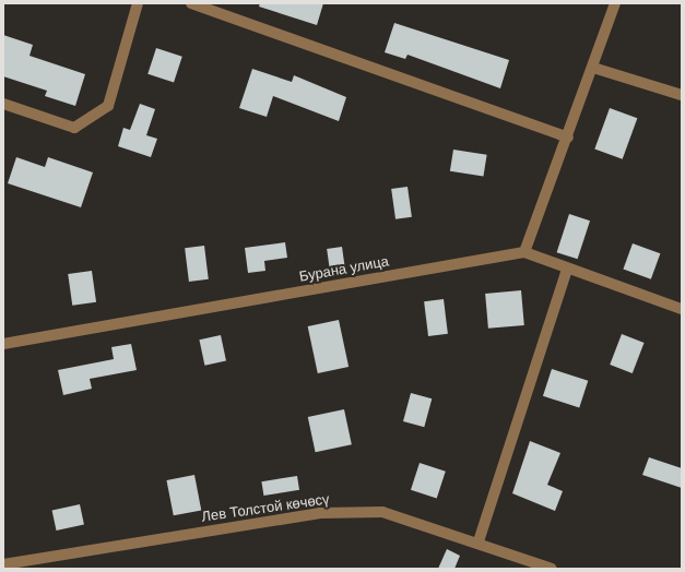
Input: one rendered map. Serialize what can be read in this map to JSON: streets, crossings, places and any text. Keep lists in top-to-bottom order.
{
  "streets": {
    "street": ["Бурана улица", "Лев Толстой көчөсү"]
  }
}
